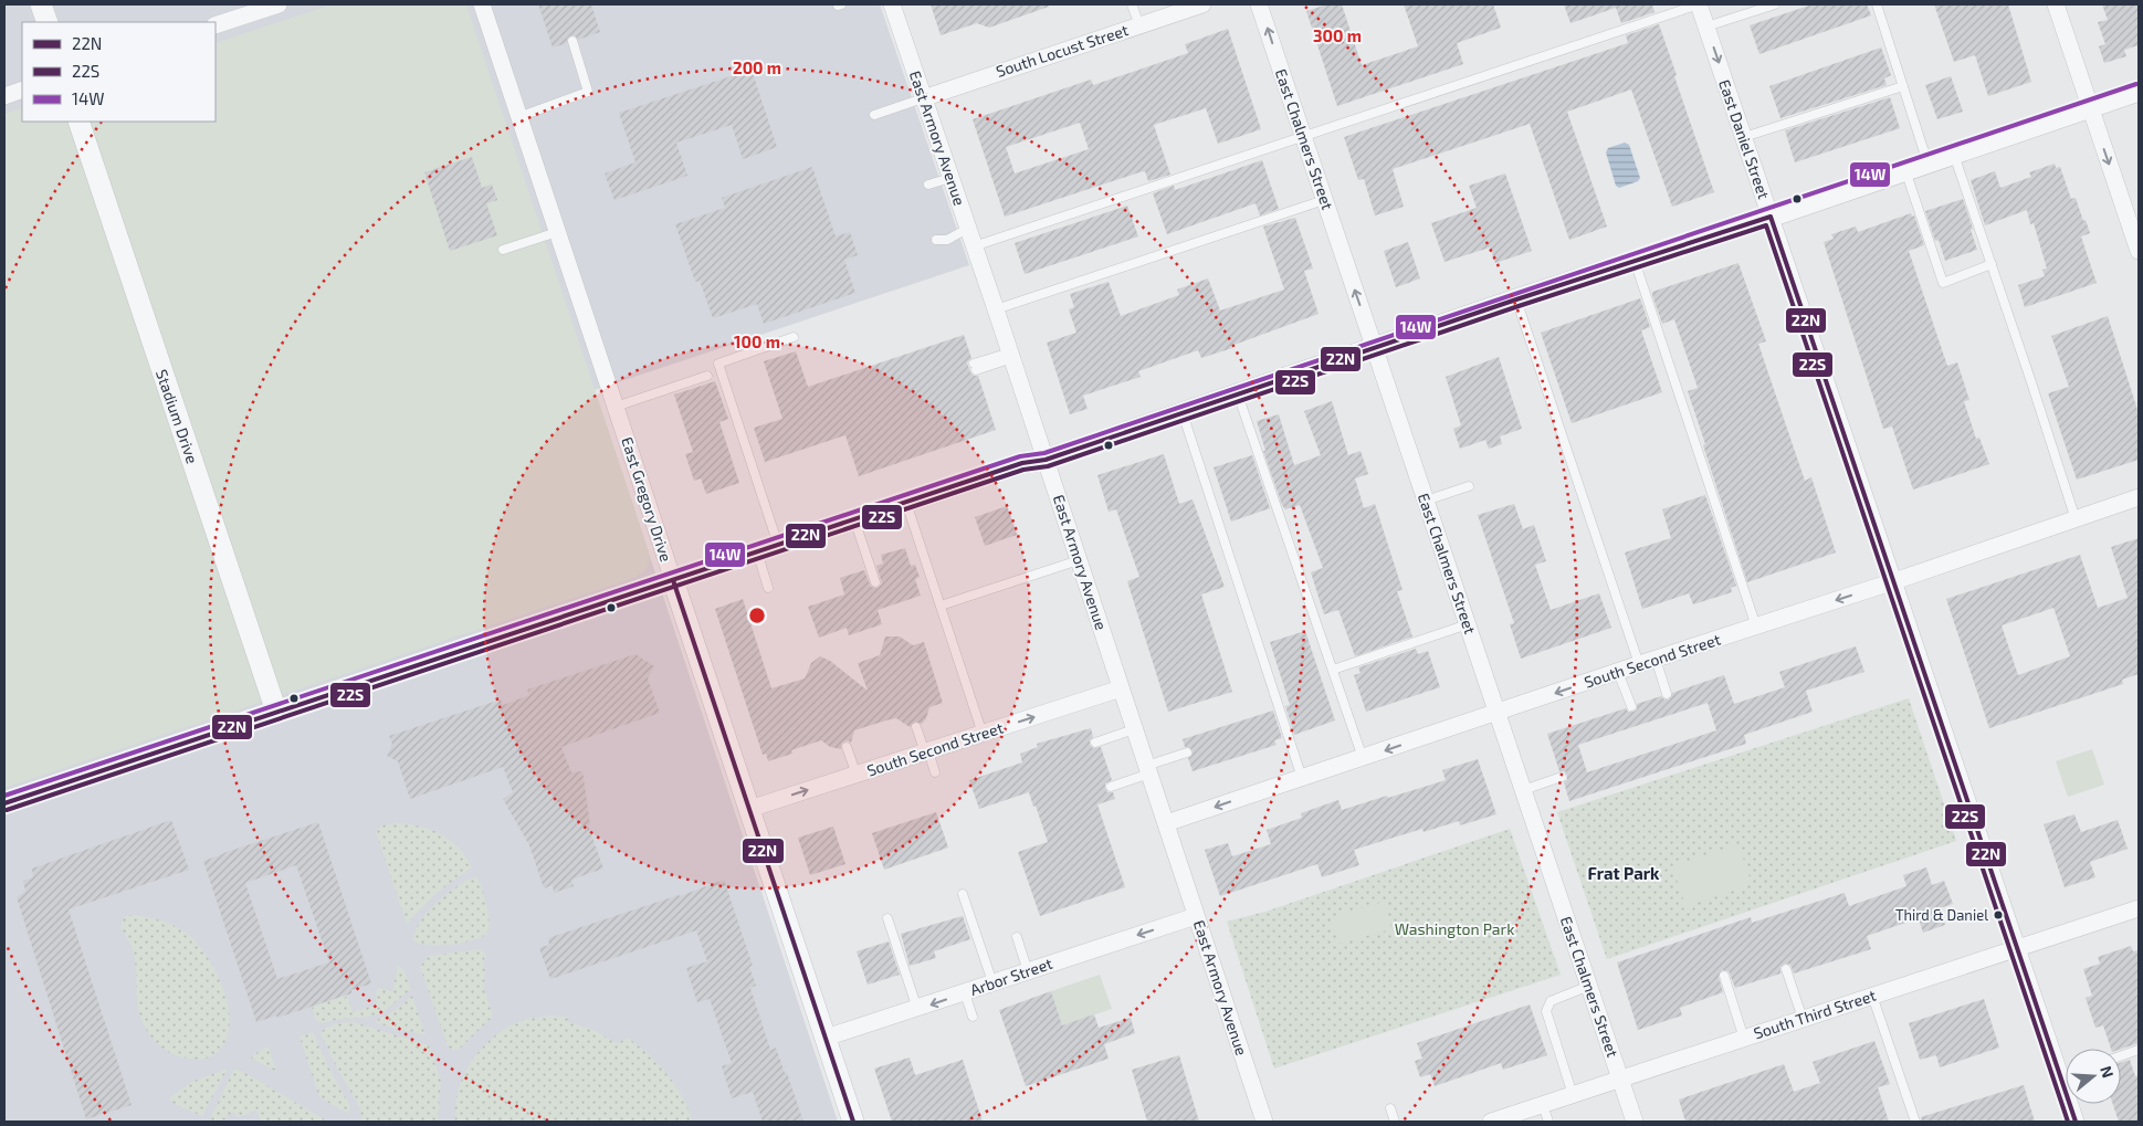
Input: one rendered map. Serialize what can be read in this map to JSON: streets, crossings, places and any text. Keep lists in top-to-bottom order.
{
  "streets": {
    "street": [
      "South Locust Street",
      "East Armory Avenue",
      "East Chalmers Street",
      "East Daniel Street",
      "Stadium Drive",
      "East Gregory Drive",
      "South Second Street",
      "Arbor Street",
      "South Third Street"
    ]
  },
  "crossings": [
    ["South Locust Street", "East Armory Avenue"],
    ["East Armory Avenue", "South Second Street"],
    ["East Armory Avenue", "Arbor Street"],
    ["East Chalmers Street", "South Second Street"],
    ["East Chalmers Street", "South Third Street"],
    ["East Daniel Street", "South Second Street"],
    ["East Daniel Street", "South Third Street"],
    ["East Gregory Drive", "South Second Street"],
    ["East Gregory Drive", "Arbor Street"]
  ],
  "one_way": ["Arbor Street"],
  "districts": ["Frat Park"],
  "parks": ["Washington Park"],
  "places": ["Third & Daniel"],
  "lines": ["transit line 14W", "transit line 22N", "transit line 22S"],
  "legend": ["22N", "22S", "14W"],
  "north": "right",
  "rings": ["300 m", "200 m", "100 m"]
}
